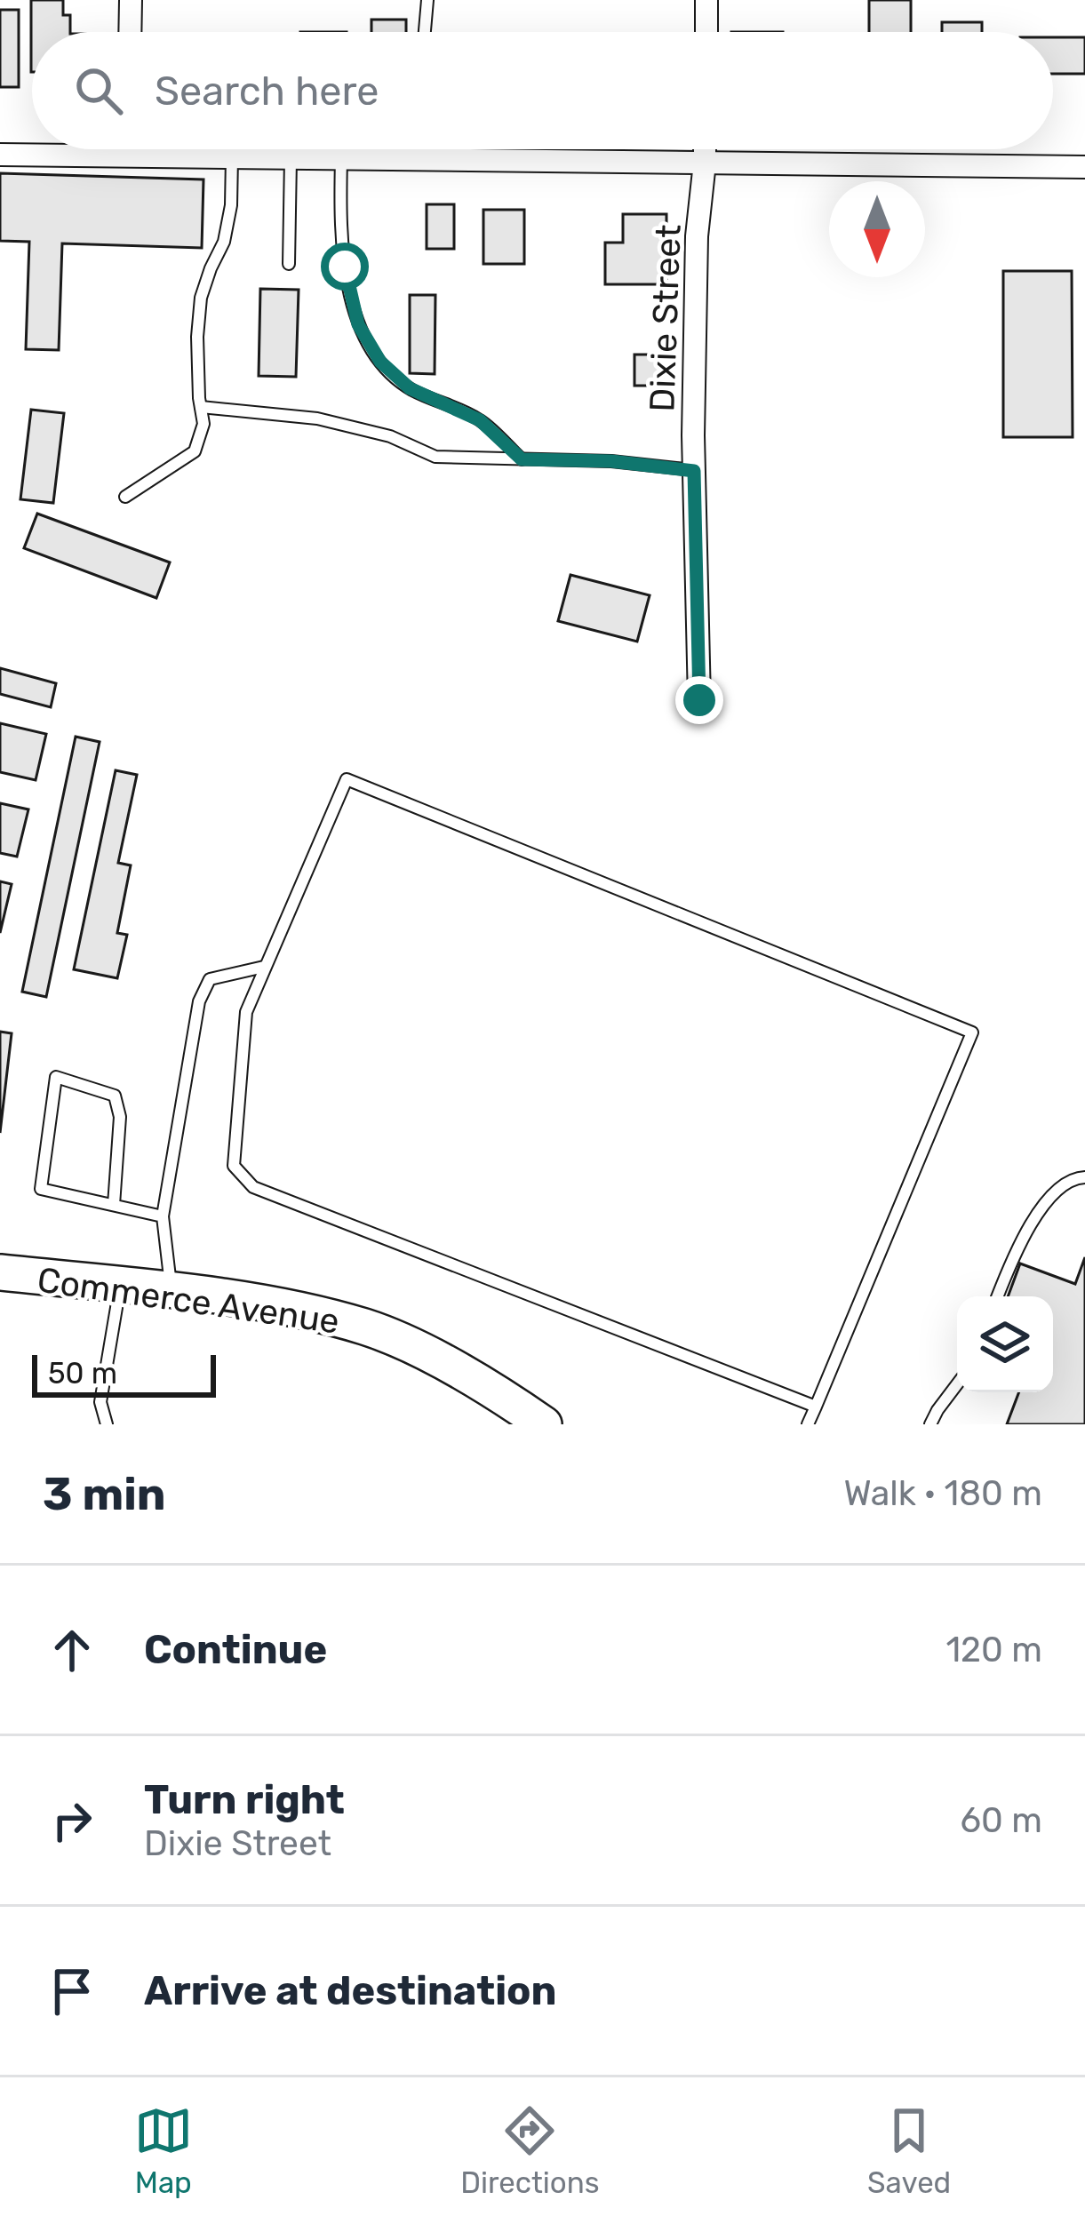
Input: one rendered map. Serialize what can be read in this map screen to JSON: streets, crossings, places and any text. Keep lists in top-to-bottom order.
{
  "streets": {
    "main road": ["Commerce Avenue"],
    "street": ["Dixie Street"]
  },
  "scale_bar": "50 m",
  "north": "bottom",
  "page": {
    "search": "Search here",
    "scale": "50 m",
    "heading": ["3 min", "Walk · 180 m"],
    "list": [
      ["Continue", "120 m"],
      ["Turn right", "Dixie Street", "60 m"],
      "Arrive at destination"
    ],
    "nav": ["Map", "Directions", "Saved"]
  }
}
